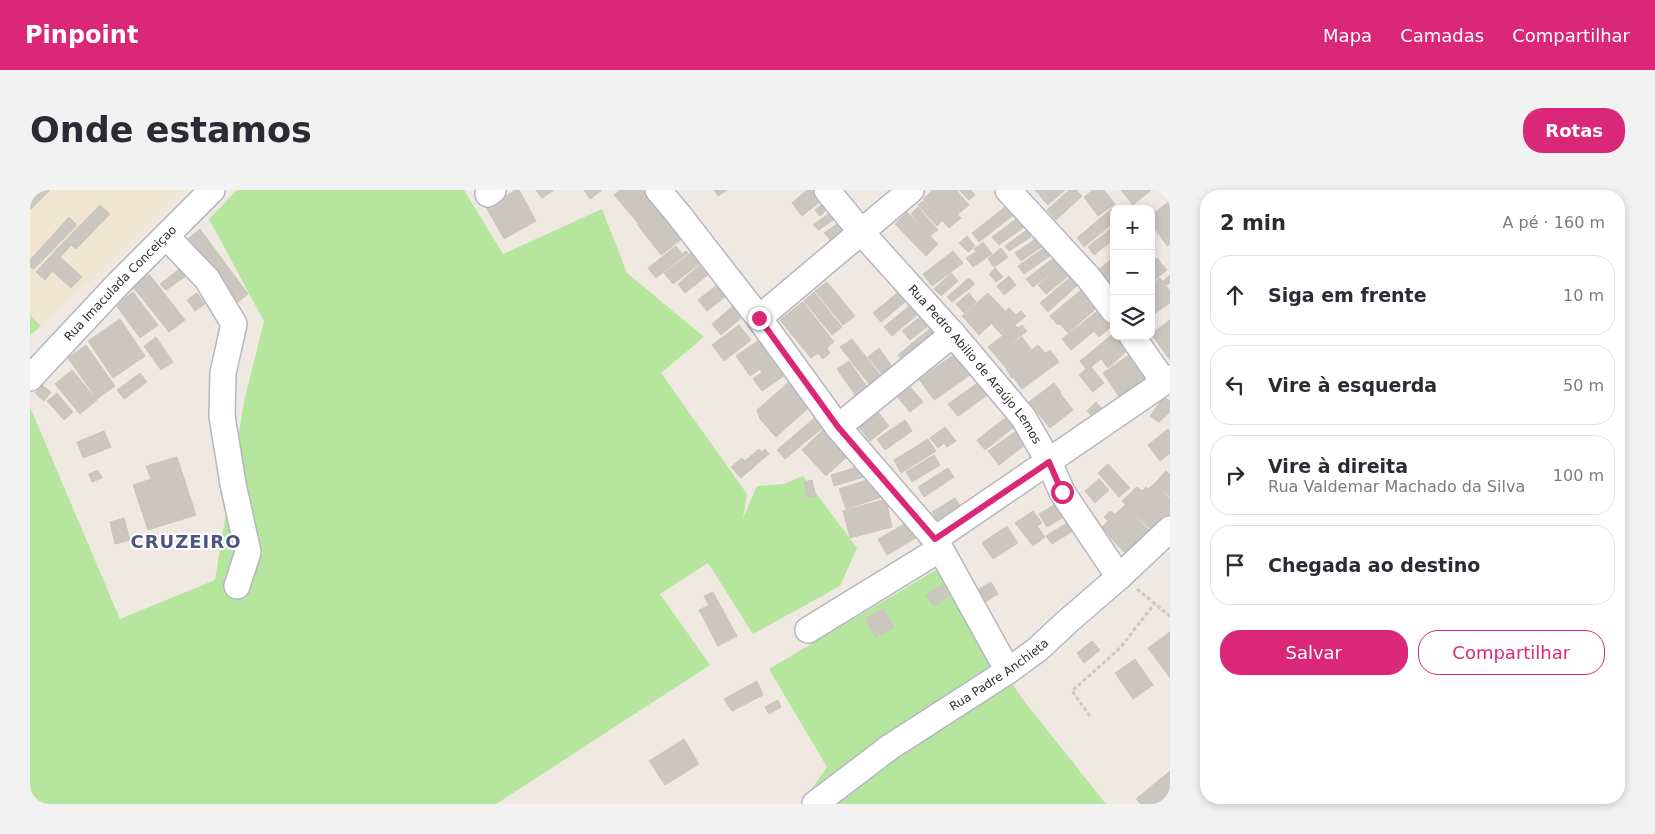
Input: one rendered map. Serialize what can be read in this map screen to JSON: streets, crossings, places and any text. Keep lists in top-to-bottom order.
{
  "streets": {
    "street": ["Rua Imaculada Conceiçao", "Rua Pedro Abilio de Araújo Lemos", "Rua Padre Anchieta"]
  },
  "crossings": [
    ["Rua Pedro Abilio de Araújo Lemos", "Rua Padre Anchieta"]
  ],
  "districts": ["CRUZEIRO"],
  "page": {
    "header": "Pinpoint",
    "nav": ["Mapa", "Camadas", "Compartilhar"],
    "buttons": [
      "Rotas",
      ["Salvar", "Compartilhar"]
    ],
    "title": "Onde estamos",
    "heading": ["2 min", "A pé · 160 m"],
    "map_buttons": ["+", "−"],
    "list": [
      ["Siga em frente", "10 m"],
      ["Vire à esquerda", "50 m"],
      ["Vire à direita", "Rua Valdemar Machado da Silva", "100 m"],
      "Chegada ao destino"
    ]
  }
}
